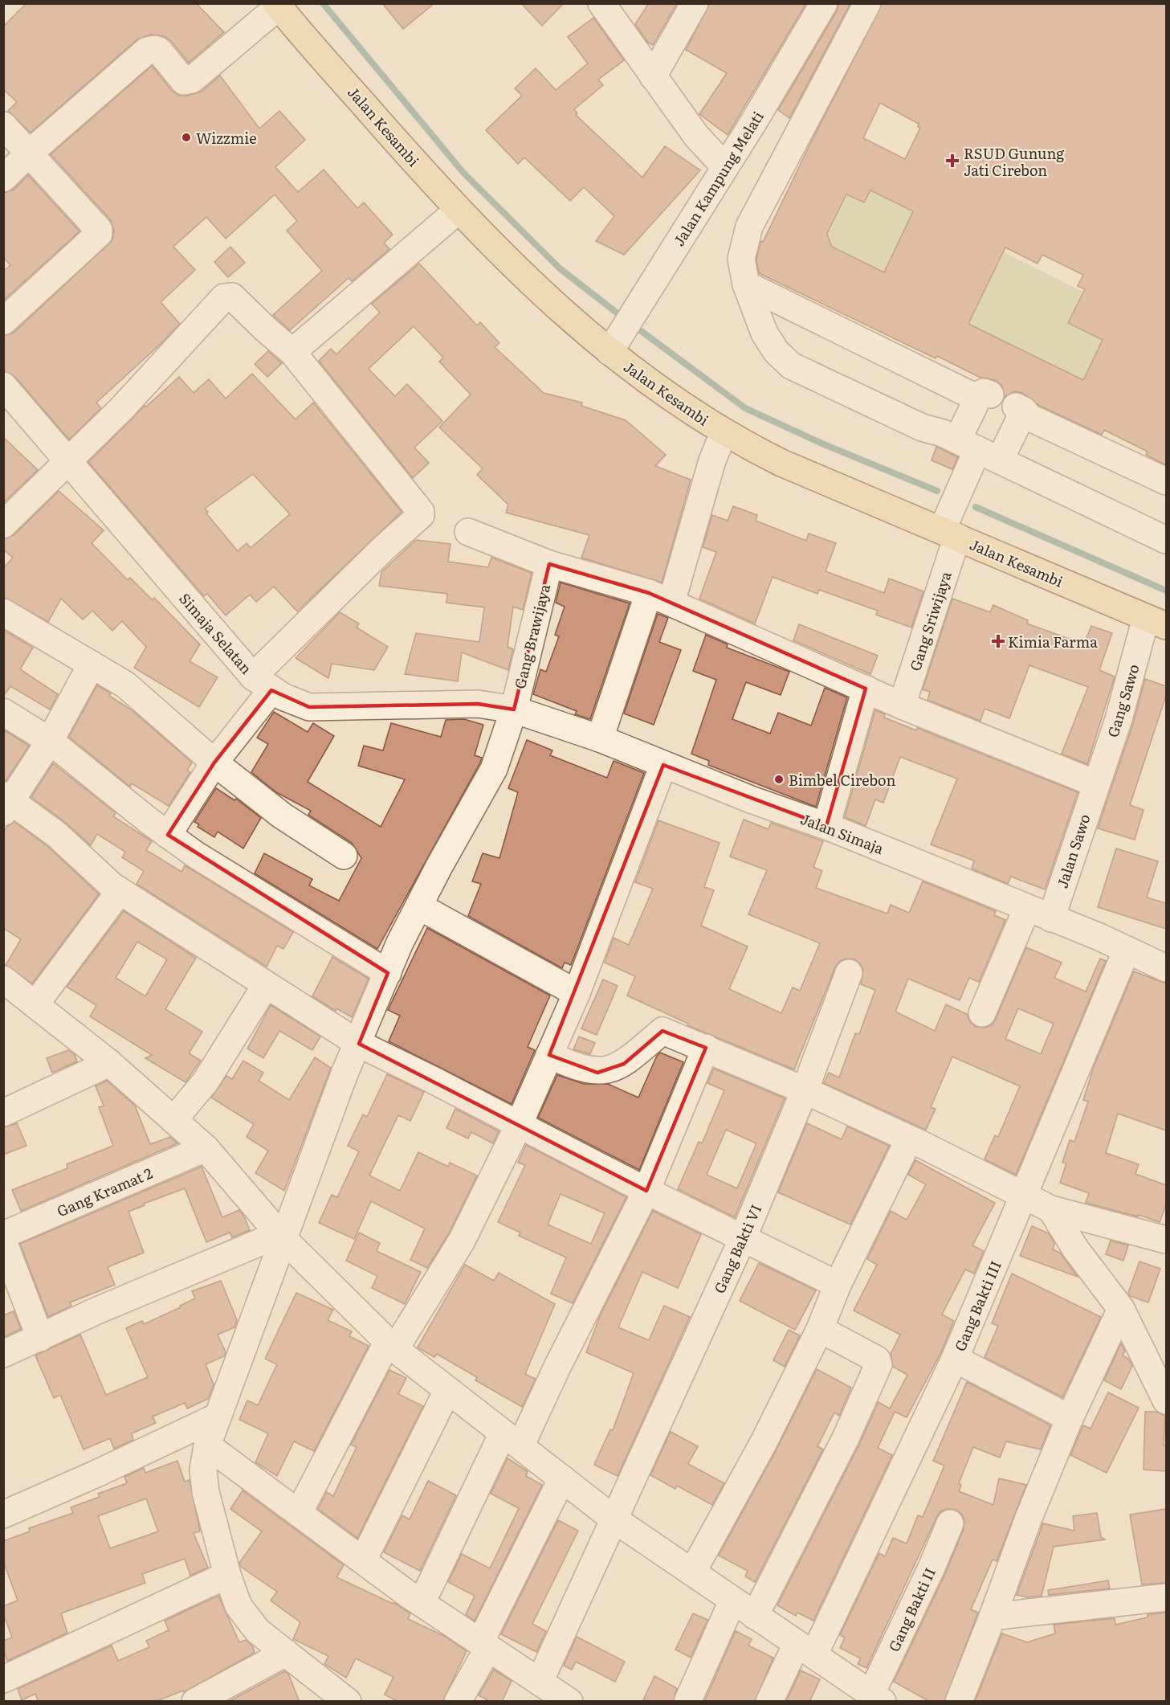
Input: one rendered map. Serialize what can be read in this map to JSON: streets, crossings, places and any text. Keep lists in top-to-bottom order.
{
  "streets": {
    "main road": ["Jalan Kesambi"],
    "street": [
      "Jalan Kampung Melati",
      "Gang Sriwijaya",
      "Simaja Selatan",
      "Gang Brawijaya",
      "Gang Sawo",
      "Jalan Simaja",
      "Jalan Sawo",
      "Gang Kramat 2",
      "Gang Bakti VI",
      "Gang Bakti III",
      "Gang Bakti II"
    ]
  },
  "crossings": [
    ["Jalan Kesambi", "Jalan Kampung Melati"],
    ["Jalan Kesambi", "Gang Sriwijaya"],
    ["Jalan Kesambi", "Gang Sawo"],
    ["Simaja Selatan", "Gang Brawijaya"],
    ["Simaja Selatan", "Jalan Simaja"],
    ["Gang Brawijaya", "Jalan Simaja"],
    ["Gang Sawo", "Jalan Sawo"],
    ["Jalan Simaja", "Jalan Sawo"],
    ["Jalan Simaja", "Gang Bakti III"]
  ],
  "places": {
    "other": ["Wizzmie", "Bimbel Cirebon"],
    "health": ["RSUD Gunung Jati Cirebon", "Kimia Farma"]
  }
}
